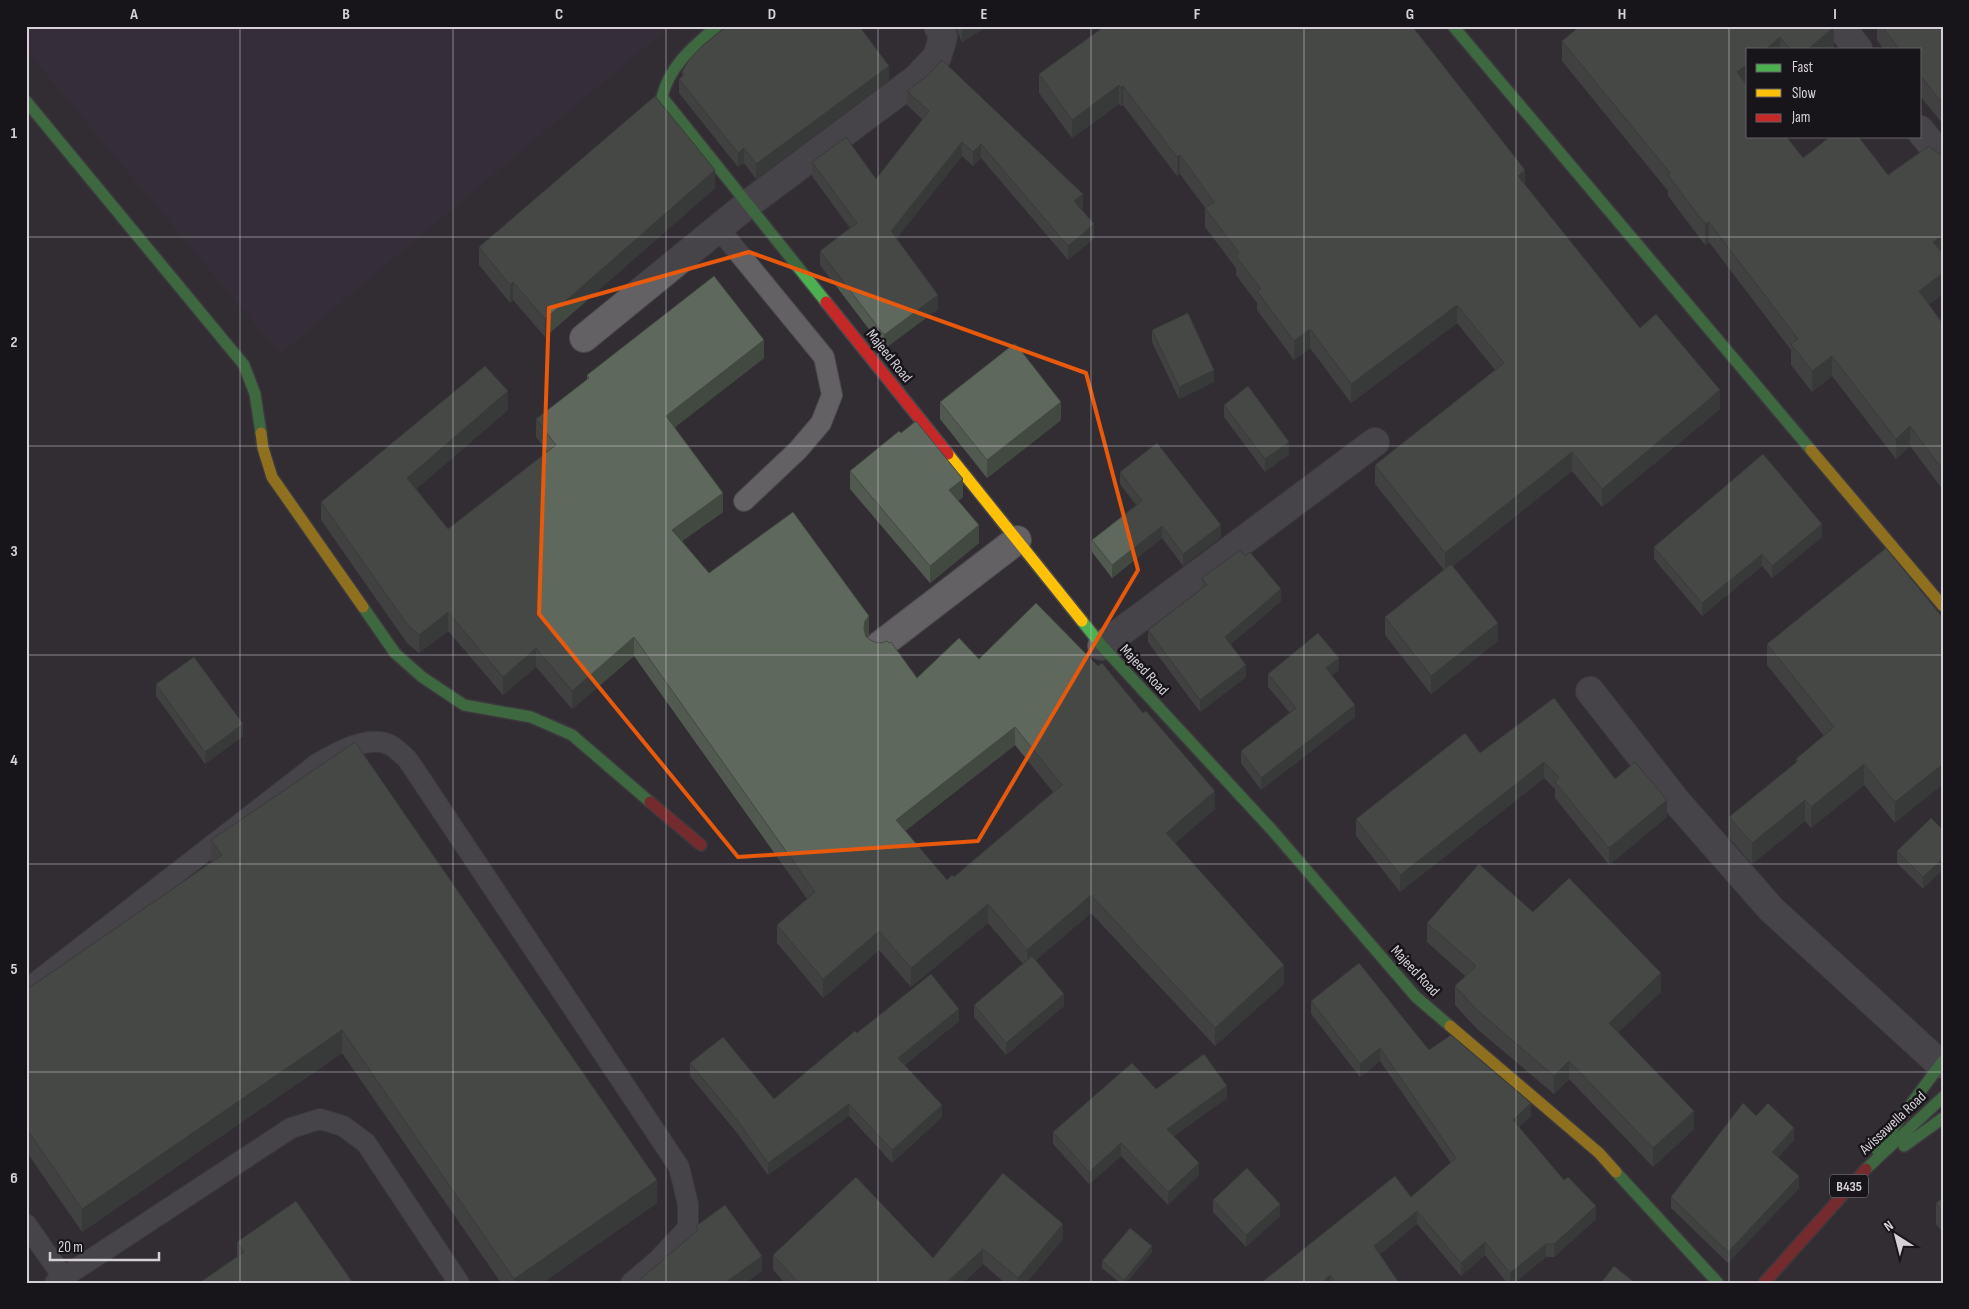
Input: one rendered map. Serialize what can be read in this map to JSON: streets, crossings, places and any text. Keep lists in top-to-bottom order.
{
  "streets": {
    "street": ["Majeed Road", "Avissawella Road", "B435"]
  },
  "legend": ["Fast", "Slow", "Jam"],
  "scale_bar": "20 m",
  "north": "top left",
  "grid": {
    "columns": [
      "A",
      "B",
      "C",
      "D",
      "E",
      "F",
      "G",
      "H",
      "I"
    ],
    "rows": [
      "1",
      "2",
      "3",
      "4",
      "5",
      "6"
    ]
  }
}
